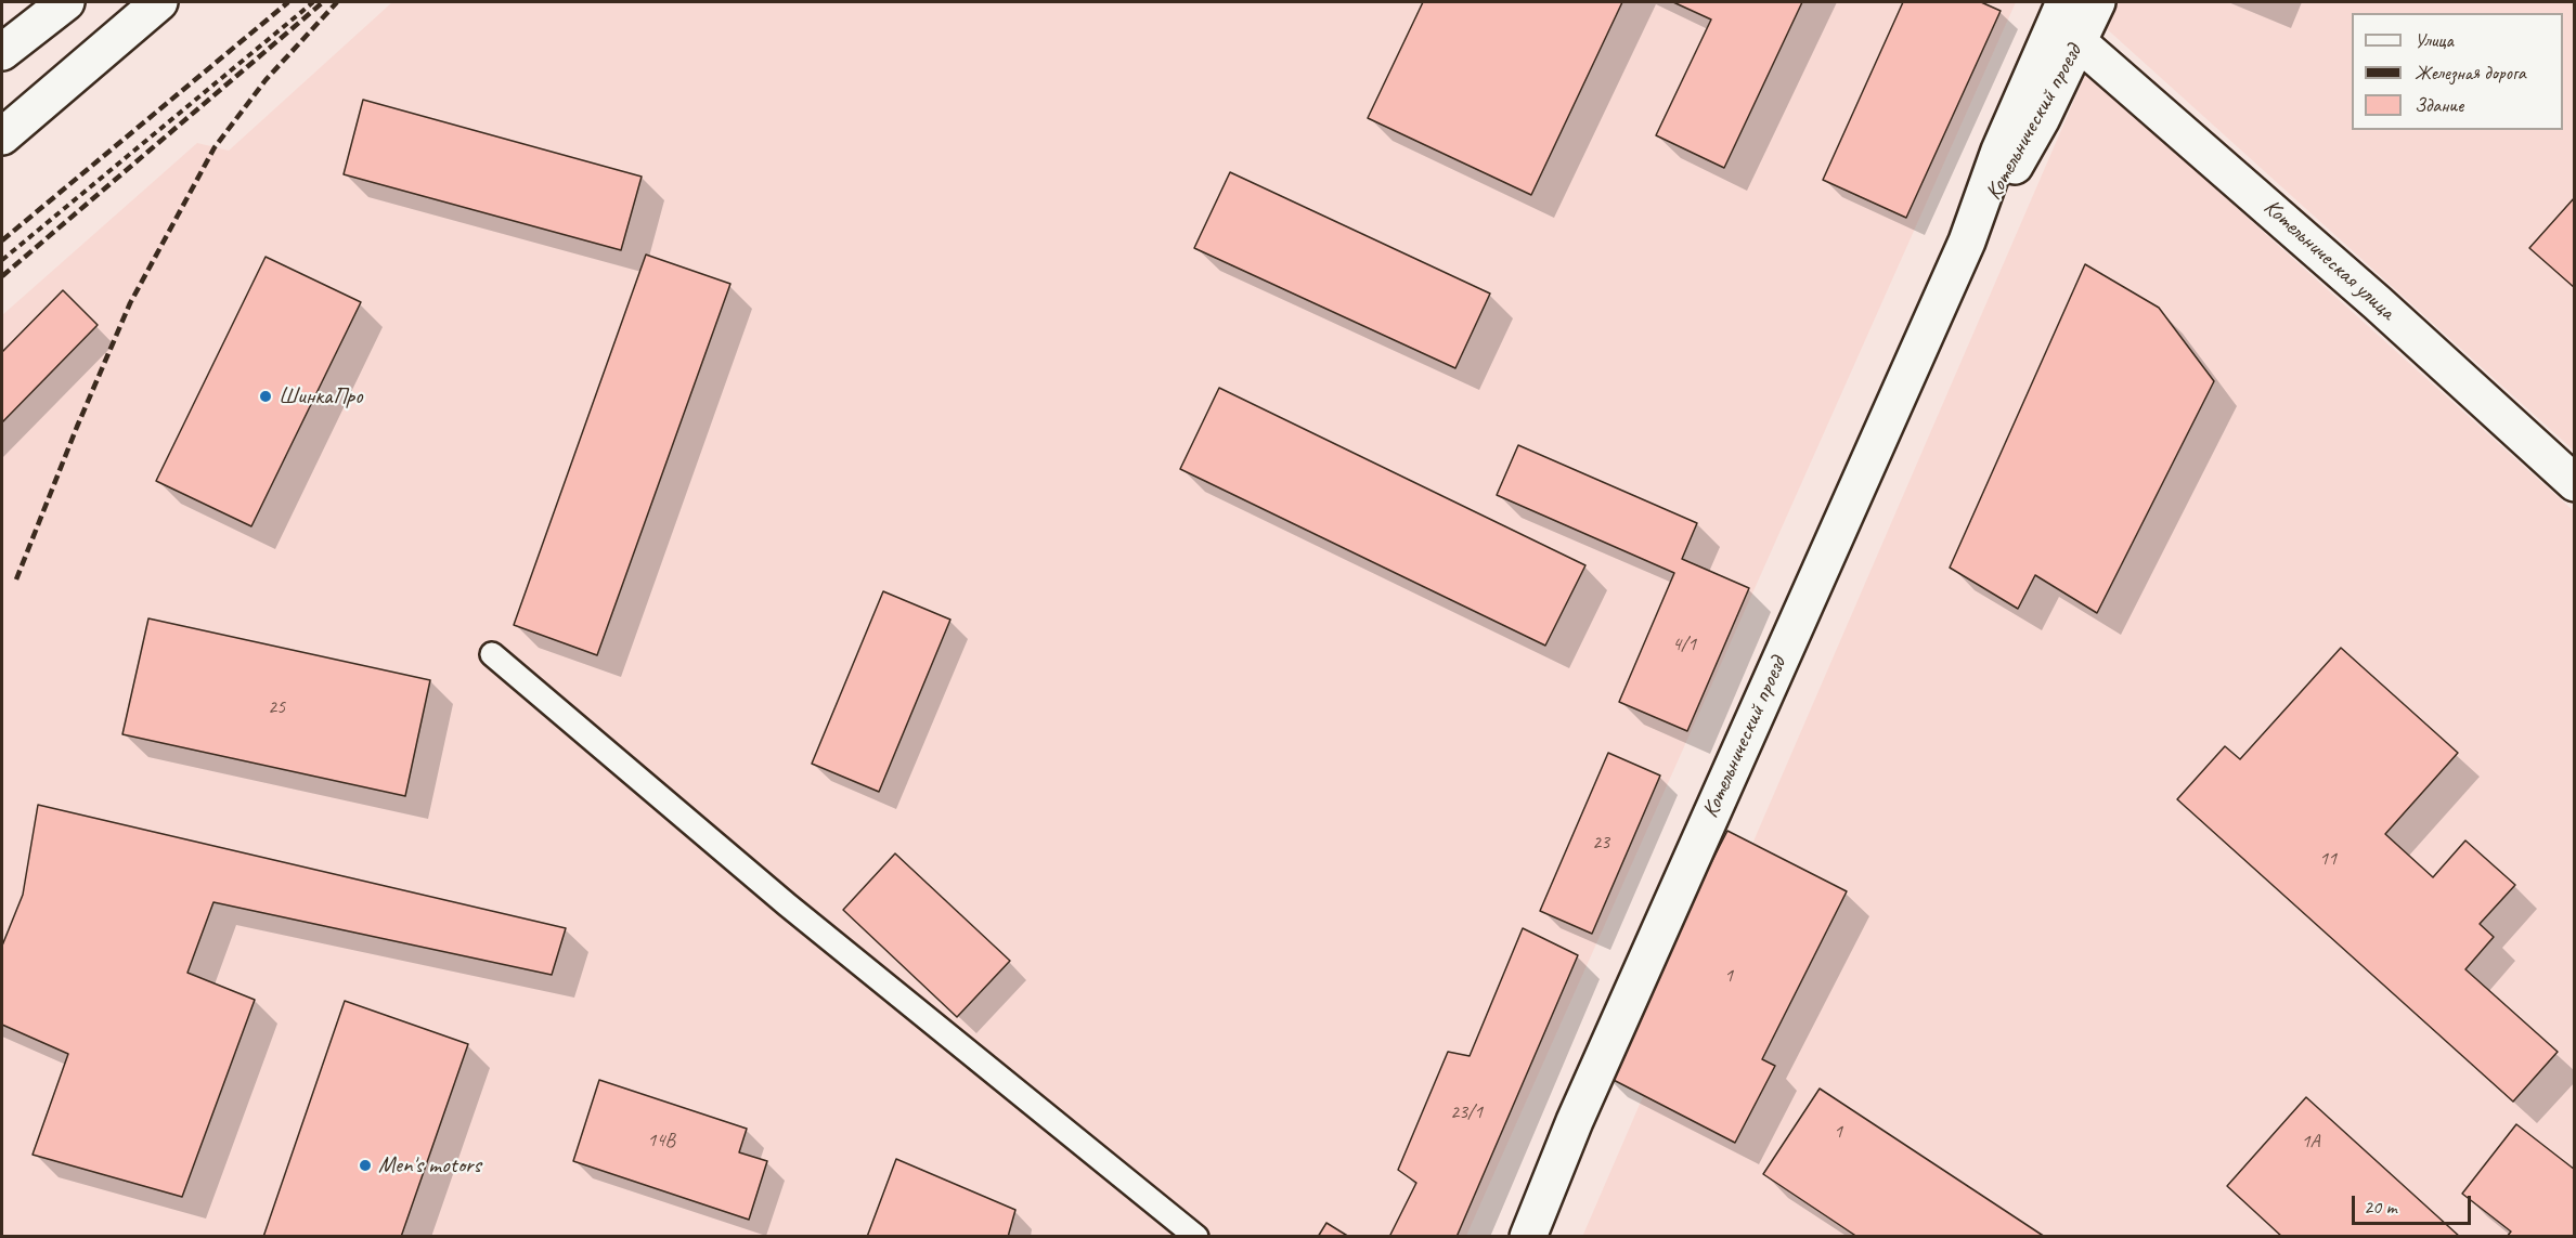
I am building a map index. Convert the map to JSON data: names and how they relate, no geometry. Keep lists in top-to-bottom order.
{
  "streets": {
    "street": ["Котельнический проезд", "Котельническая улица"]
  },
  "crossings": [
    ["Котельнический проезд", "Котельническая улица"]
  ],
  "places": ["ШинкаПро", "Men's motors"],
  "house_numbers": [
    "4/1",
    "25",
    "23",
    "11",
    "1",
    "23/1",
    "1",
    "14В",
    "1А"
  ],
  "legend": ["Улица", "Железная дорога", "Здание"],
  "scale_bar": "20 m"
}
